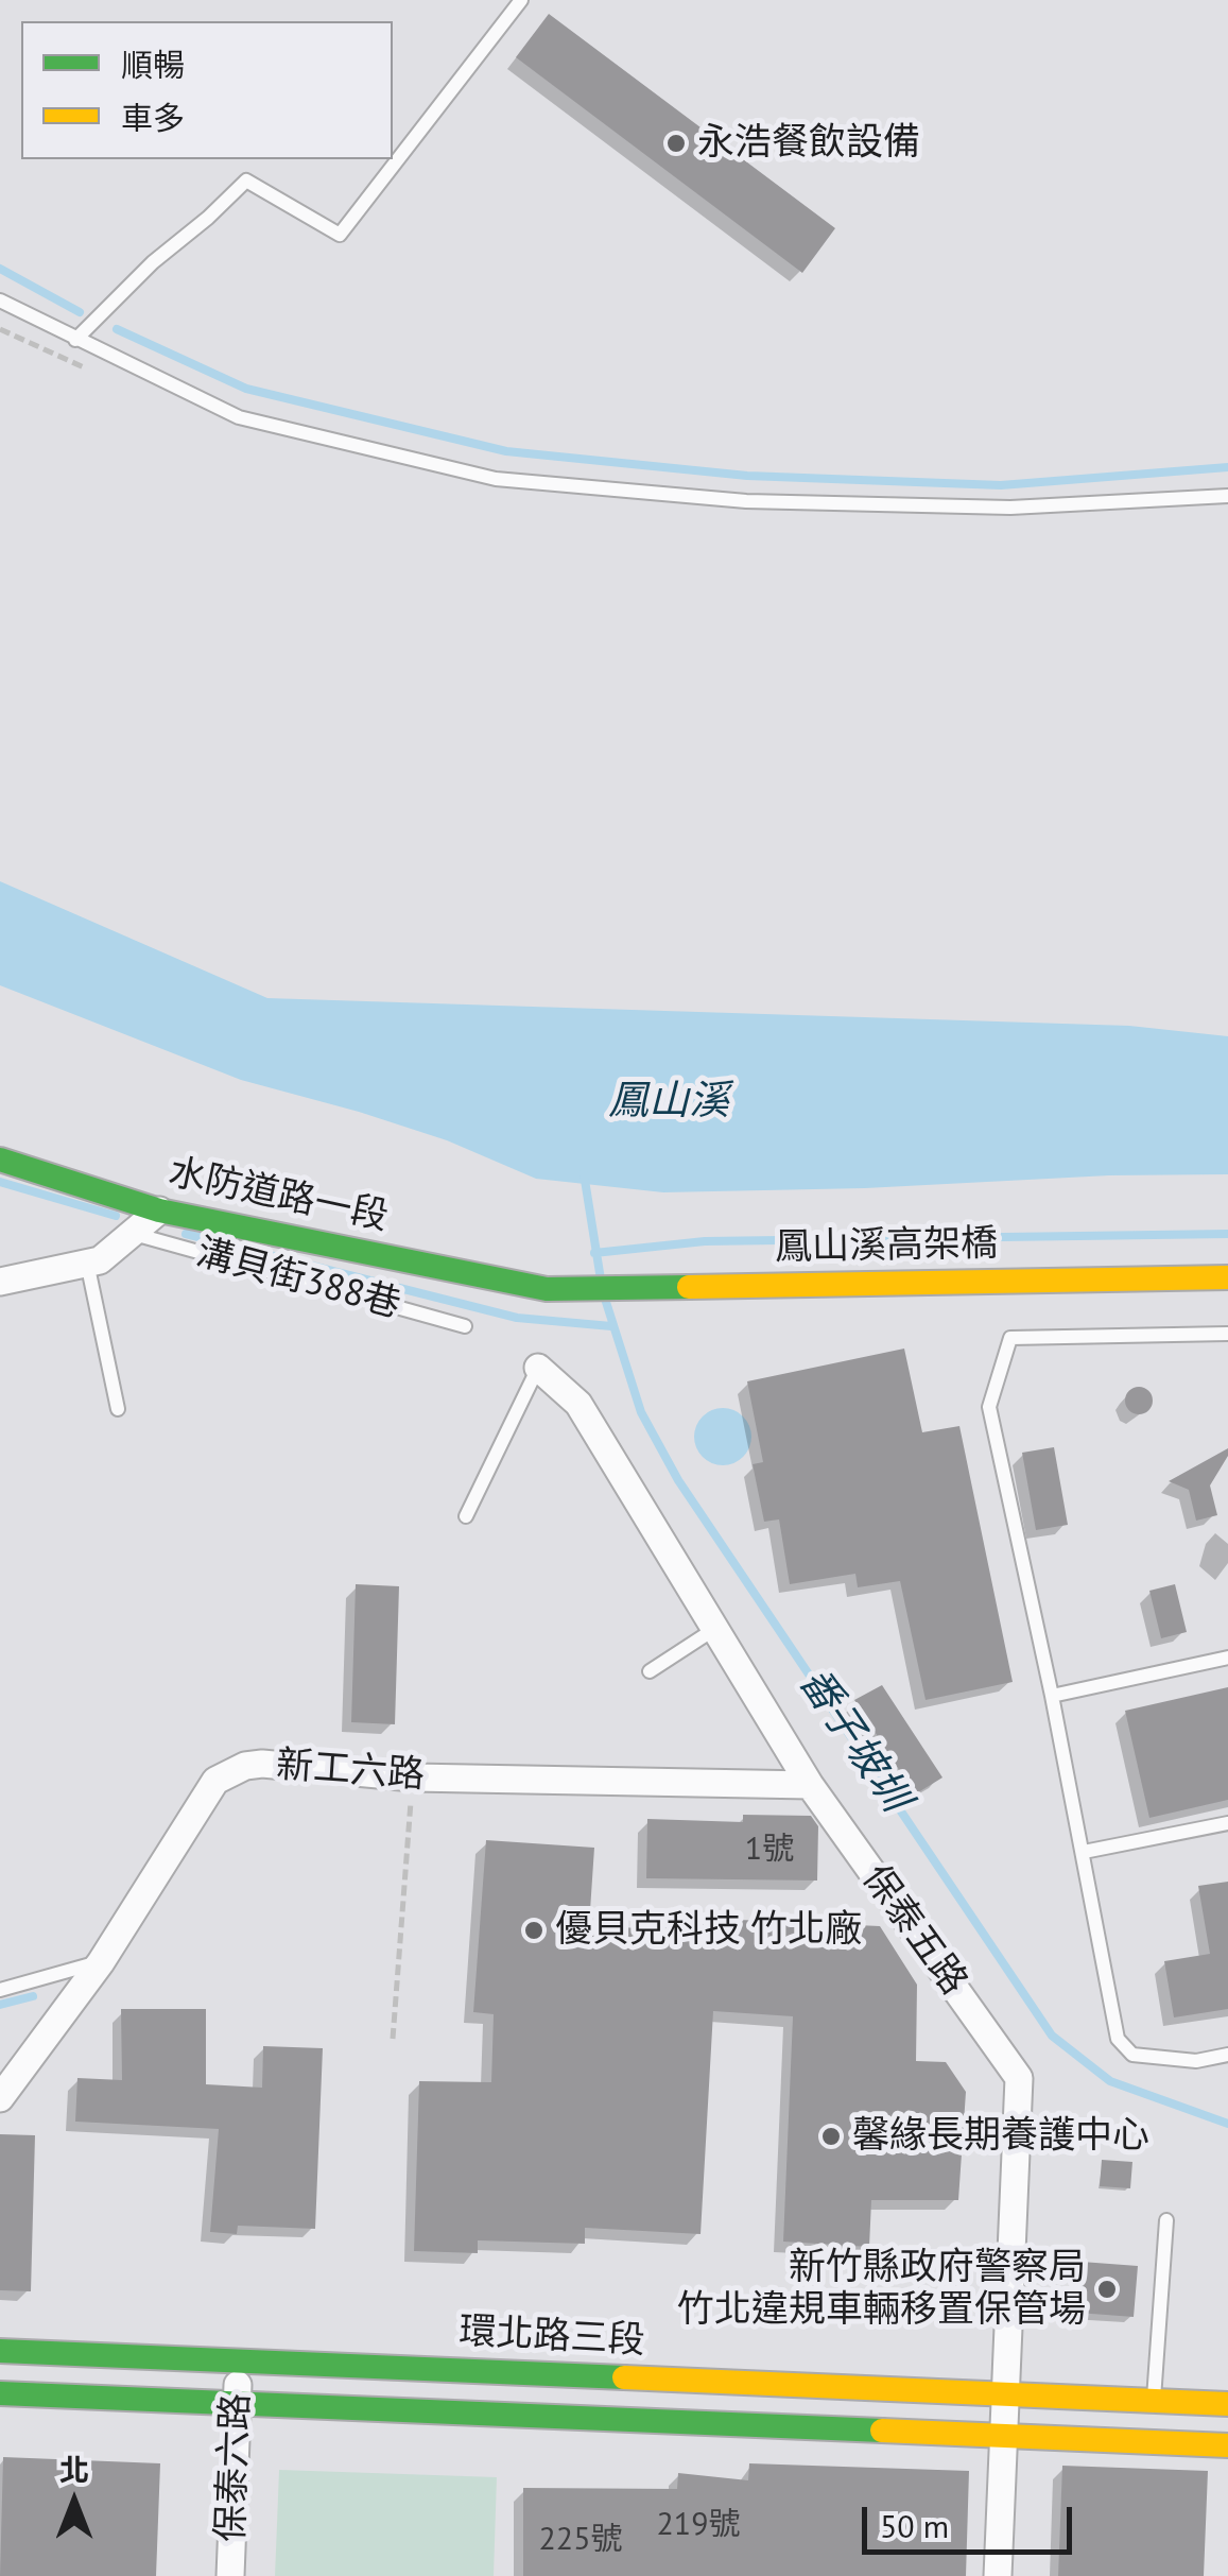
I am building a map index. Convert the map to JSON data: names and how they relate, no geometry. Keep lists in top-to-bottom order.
{
  "streets": {
    "street": [
      "水防道路一段",
      "鳳山溪高架橋",
      "新工六路",
      "保泰五路",
      "環北路三段",
      "保泰六路"
    ],
    "lane": ["溝貝街388巷"]
  },
  "crossings": [
    ["水防道路一段", "鳳山溪高架橋"],
    ["新工六路", "保泰五路"],
    ["保泰五路", "環北路三段"],
    ["環北路三段", "保泰六路"]
  ],
  "water": ["鳳山溪", "番子坡圳"],
  "places": [
    "永浩餐飲設備",
    "優貝克科技 竹北廠",
    "馨緣長期養護中心",
    "新竹縣政府警察局 竹北違規車輛移置保管場"
  ],
  "house_numbers": ["1號", "219號", "225號"],
  "legend": ["順暢", "車多"],
  "scale_bar": "50 m",
  "north": "top"
}
